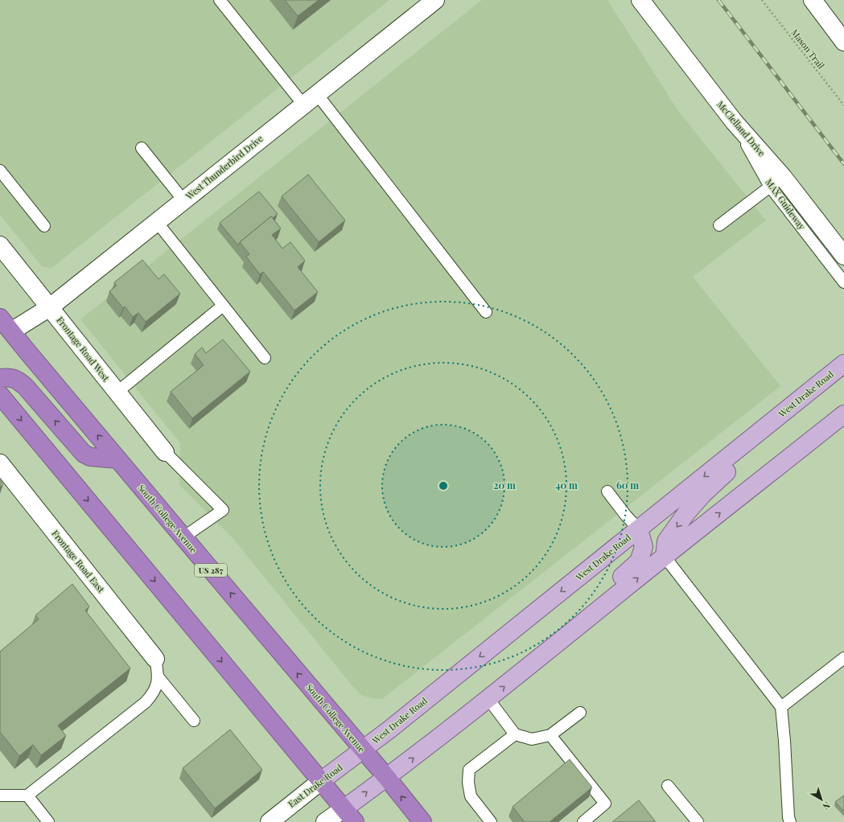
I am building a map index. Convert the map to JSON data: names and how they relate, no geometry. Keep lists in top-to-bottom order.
{
  "streets": {
    "highway": ["South College Avenue", "US 287"],
    "main road": ["West Drake Road", "East Drake Road"],
    "street": [
      "McClelland Drive",
      "West Thunderbird Drive",
      "Frontage Road West",
      "Frontage Road East"
    ],
    "lane": ["MAX Guideway"],
    "path": ["Mason Trail"]
  },
  "crossings": [
    ["McClelland Drive", "MAX Guideway"],
    ["West Thunderbird Drive", "Frontage Road West"],
    ["West Thunderbird Drive", "South College Avenue"],
    ["West Drake Road", "South College Avenue"],
    ["West Drake Road", "East Drake Road"],
    ["South College Avenue", "East Drake Road"]
  ],
  "north": "bottom right",
  "rings": ["20 m", "40 m", "60 m"]
}
